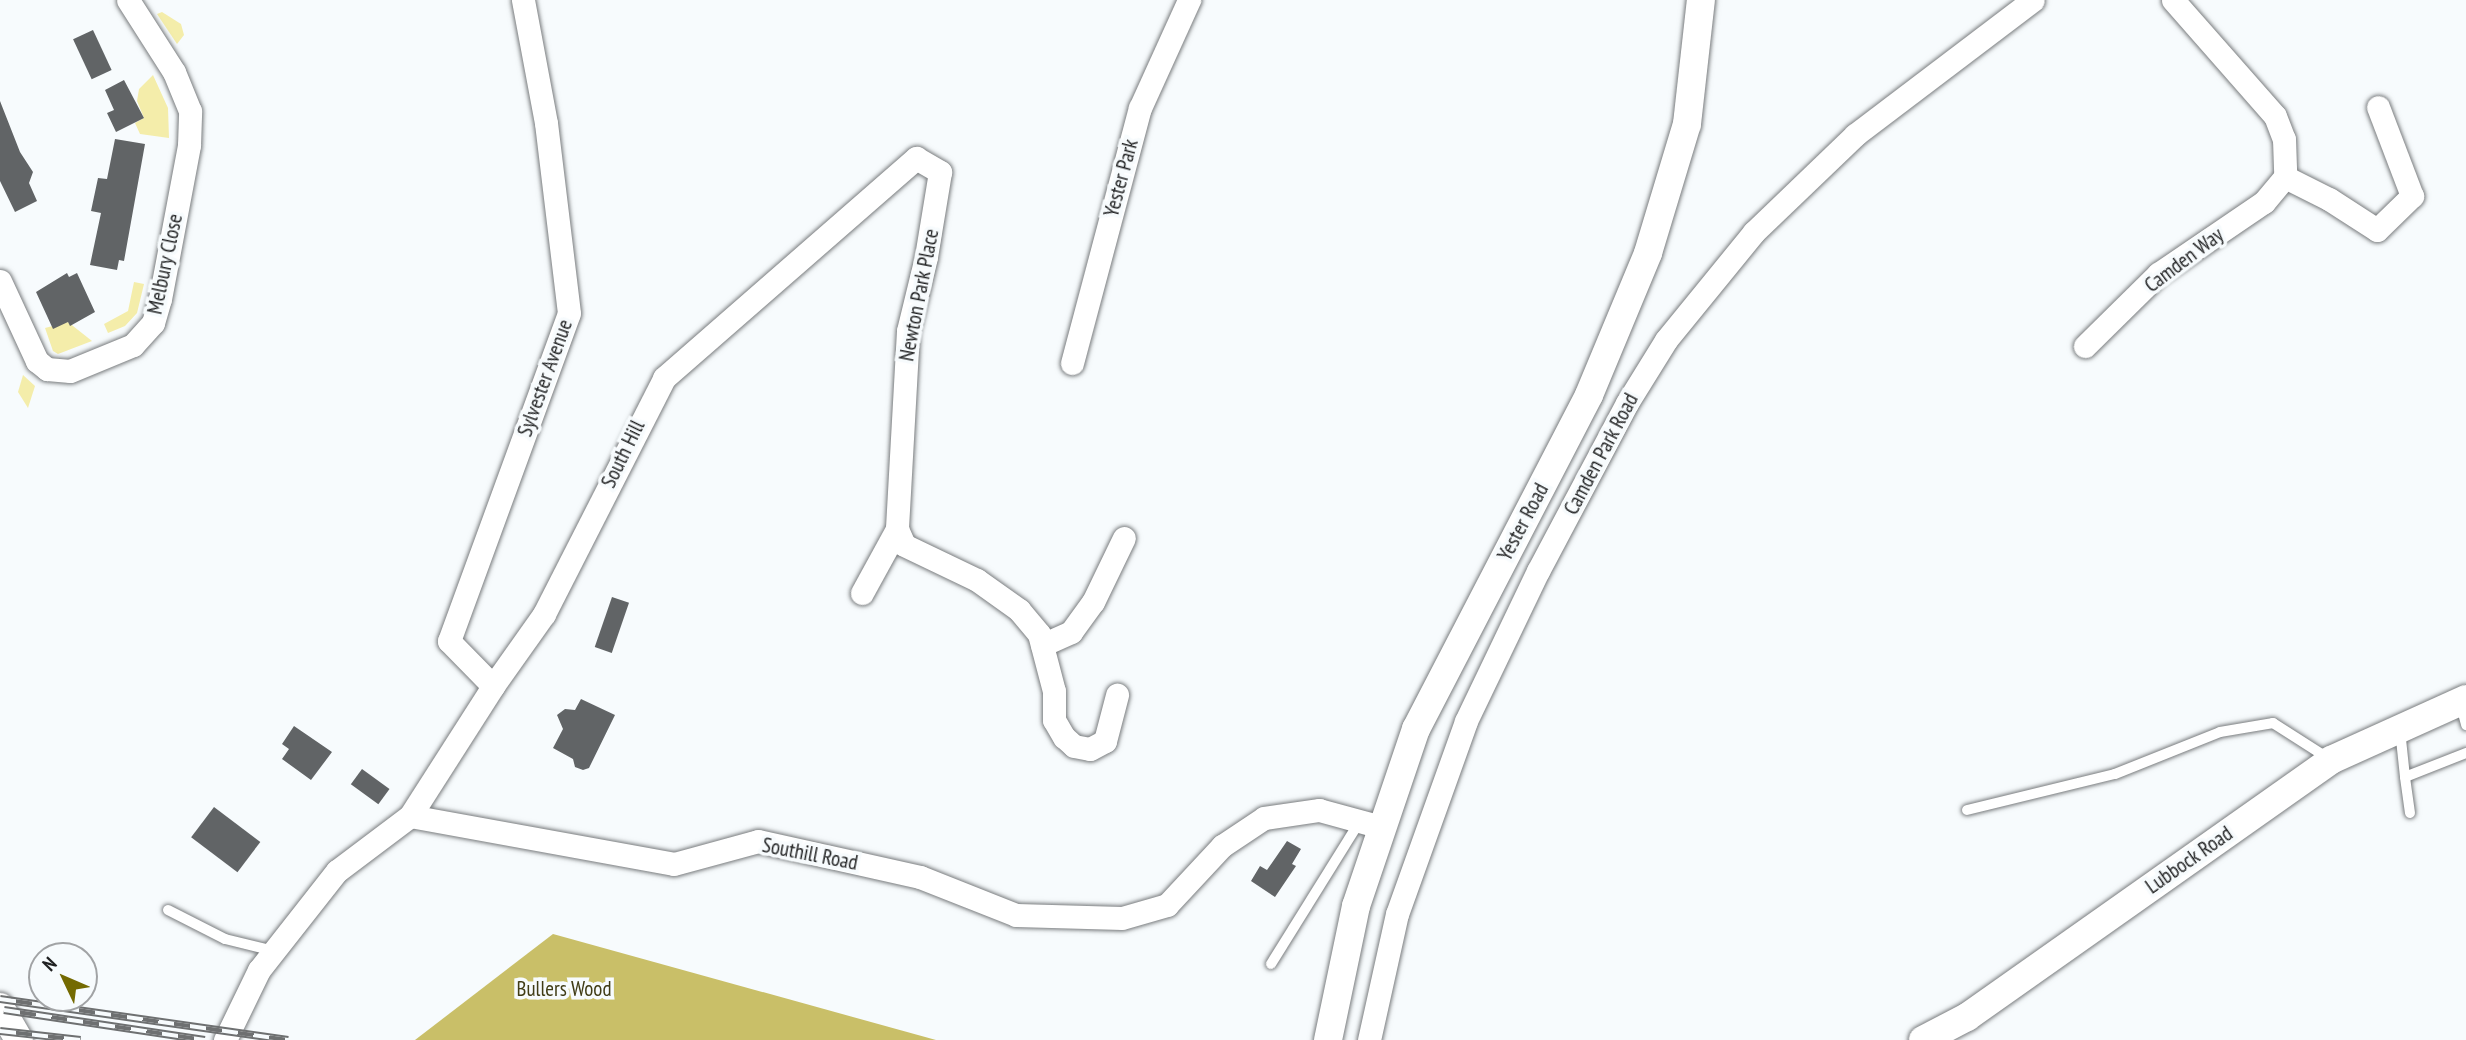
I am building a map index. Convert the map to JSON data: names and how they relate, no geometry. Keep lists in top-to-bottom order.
{
  "streets": {
    "street": [
      "Yester Park",
      "Camden Way",
      "Melbury Close",
      "Newton Park Place",
      "Sylvester Avenue",
      "South Hill",
      "Camden Park Road",
      "Yester Road",
      "Southill Road",
      "Lubbock Road"
    ]
  },
  "crossings": [
    ["Newton Park Place", "South Hill"],
    ["Sylvester Avenue", "South Hill"],
    ["South Hill", "Southill Road"],
    ["Yester Road", "Southill Road"]
  ],
  "parks": ["Bullers Wood"],
  "north": "top left"
}
